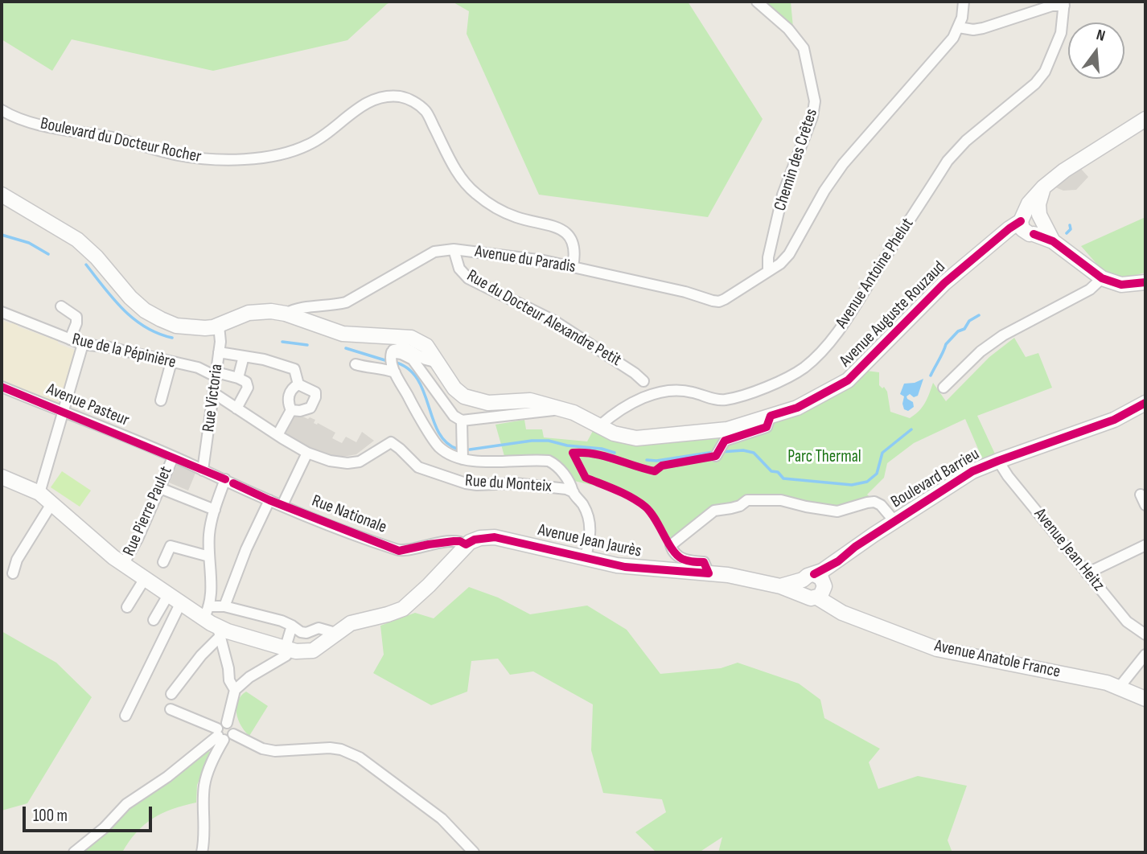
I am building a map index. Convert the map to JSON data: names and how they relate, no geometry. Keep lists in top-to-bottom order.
{
  "streets": {
    "main road": [
      "Avenue Auguste Rouzaud",
      "Boulevard Barrieu",
      "Avenue Jean Jaurès",
      "Avenue Anatole France"
    ],
    "street": [
      "Boulevard du Docteur Rocher",
      "Chemin des Crêtes",
      "Avenue du Paradis",
      "Avenue Antoine Phelut",
      "Rue du Docteur Alexandre Petit",
      "Rue de la Pépinière",
      "Rue Victoria",
      "Avenue Pasteur",
      "Rue du Monteix",
      "Rue Pierre Paulet",
      "Rue Nationale",
      "Avenue Jean Heitz"
    ]
  },
  "crossings": [
    ["Boulevard du Docteur Rocher", "Avenue du Paradis"],
    ["Chemin des Crêtes", "Avenue du Paradis"],
    ["Avenue du Paradis", "Avenue Auguste Rouzaud"],
    ["Avenue du Paradis", "Rue du Docteur Alexandre Petit"],
    ["Avenue Antoine Phelut", "Avenue Auguste Rouzaud"],
    ["Avenue Auguste Rouzaud", "Rue Victoria"],
    ["Rue de la Pépinière", "Rue Victoria"],
    ["Rue Victoria", "Avenue Pasteur"],
    ["Rue Victoria", "Rue Nationale"],
    ["Avenue Pasteur", "Rue Pierre Paulet"],
    ["Avenue Pasteur", "Rue Nationale"],
    ["Boulevard Barrieu", "Avenue Jean Jaurès"],
    ["Boulevard Barrieu", "Avenue Jean Heitz"],
    ["Boulevard Barrieu", "Avenue Anatole France"],
    ["Rue Nationale", "Avenue Jean Jaurès"],
    ["Avenue Jean Jaurès", "Avenue Anatole France"]
  ],
  "parks": ["Parc Thermal"],
  "scale_bar": "100 m",
  "north": "top"
}
